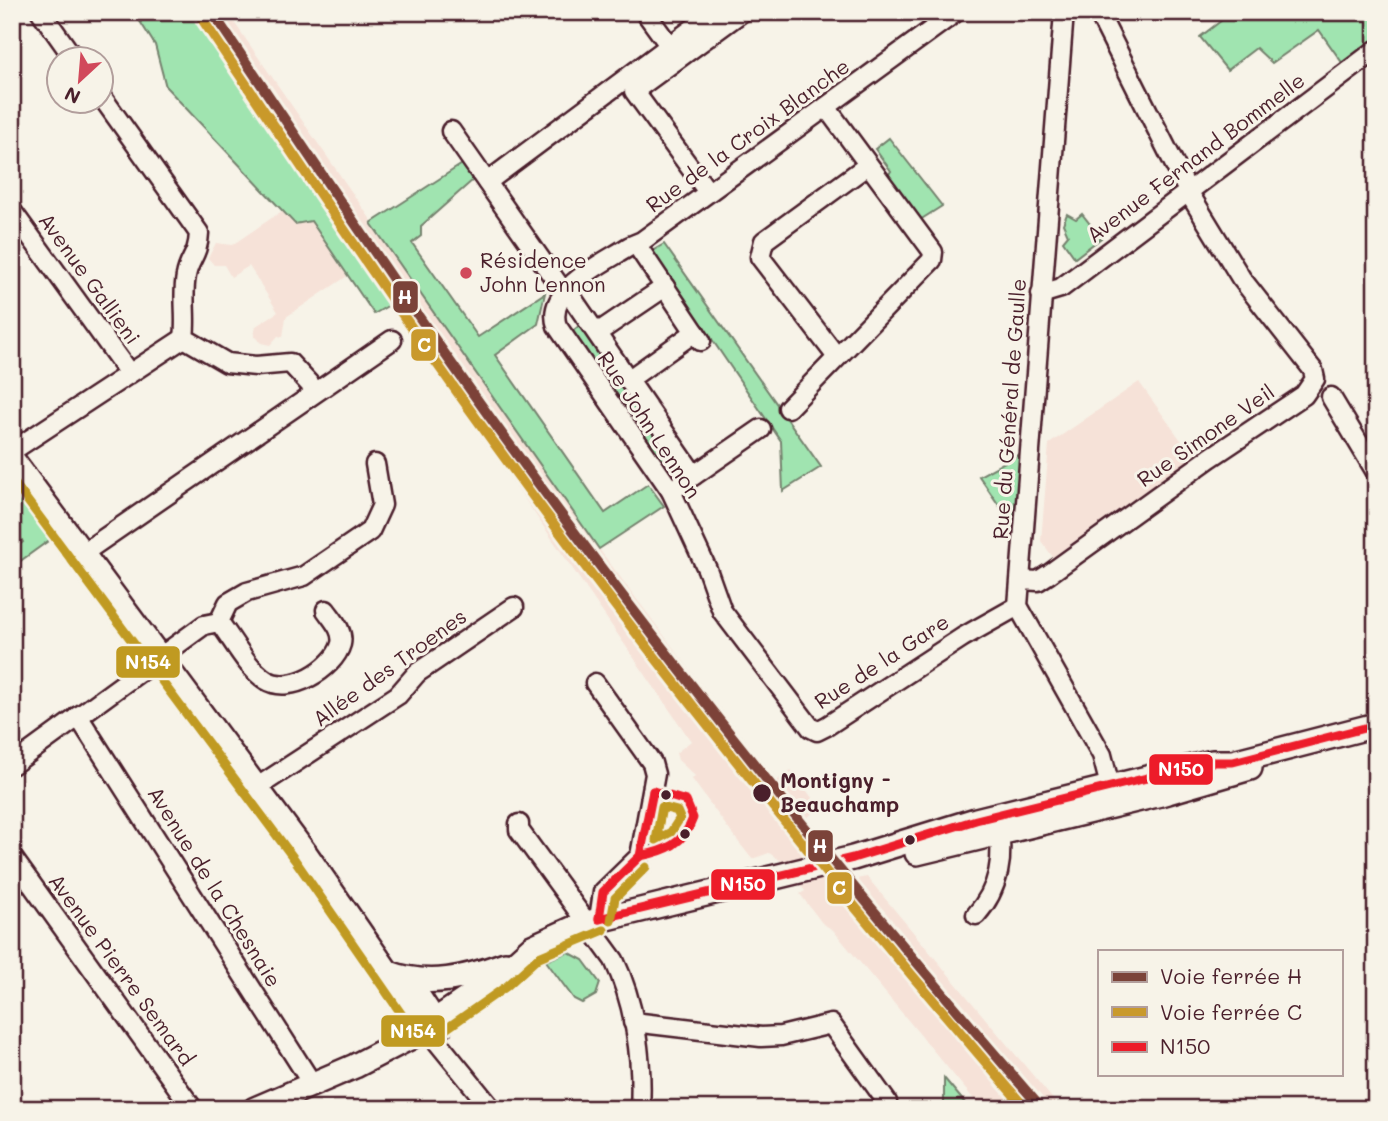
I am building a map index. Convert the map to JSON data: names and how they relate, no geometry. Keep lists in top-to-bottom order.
{
  "streets": {
    "street": [
      "Rue de la Croix Blanche",
      "Avenue Fernand Bommelle",
      "Avenue Gallieni",
      "Rue du Général de Gaulle",
      "Rue John Lennon",
      "Rue Simone Veil",
      "Rue de la Gare",
      "Allée des Troenes",
      "Avenue de la Chesnaie",
      "Avenue Pierre Semard"
    ]
  },
  "crossings": [
    ["Rue de la Croix Blanche", "Rue John Lennon"],
    ["Avenue Fernand Bommelle", "Rue du Général de Gaulle"],
    ["Avenue Fernand Bommelle", "Rue Simone Veil"],
    ["Rue du Général de Gaulle", "Rue Simone Veil"],
    ["Rue du Général de Gaulle", "Rue de la Gare"],
    ["Rue John Lennon", "Rue de la Gare"]
  ],
  "places": ["Résidence John Lennon", "Montigny - Beauchamp"],
  "lines": [
    "rail line H",
    "rail line C",
    "transit line N154",
    "transit line N150"
  ],
  "legend": ["Voie ferrée H", "Voie ferrée C", "N150"],
  "north": "bottom left"
}
